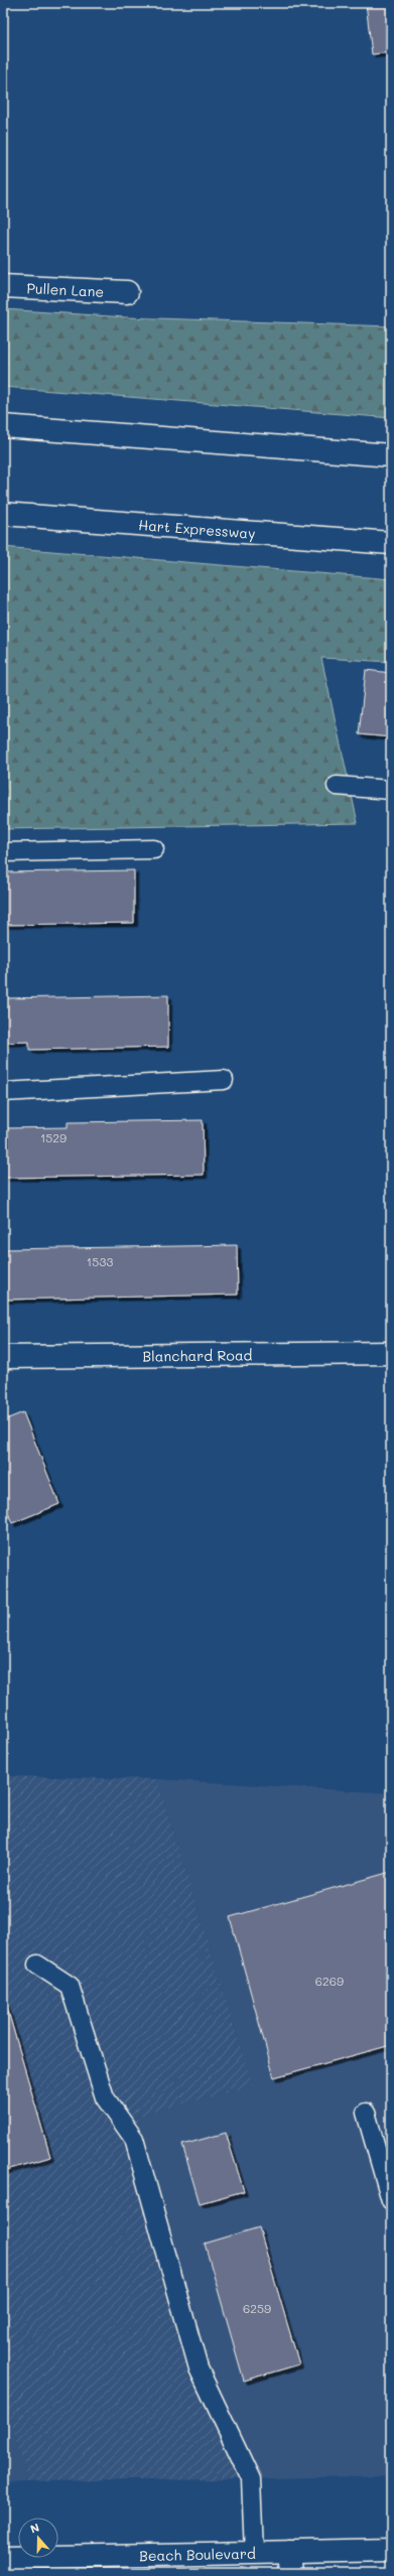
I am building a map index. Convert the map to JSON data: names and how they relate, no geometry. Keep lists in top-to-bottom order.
{
  "streets": {
    "main road": [
      "Pullen Lane",
      "Hart Expressway",
      "Blanchard Road",
      "Beach Boulevard"
    ]
  },
  "house_numbers": [
    "1529",
    "1533",
    "6269",
    "6259"
  ],
  "north": "top"
}
